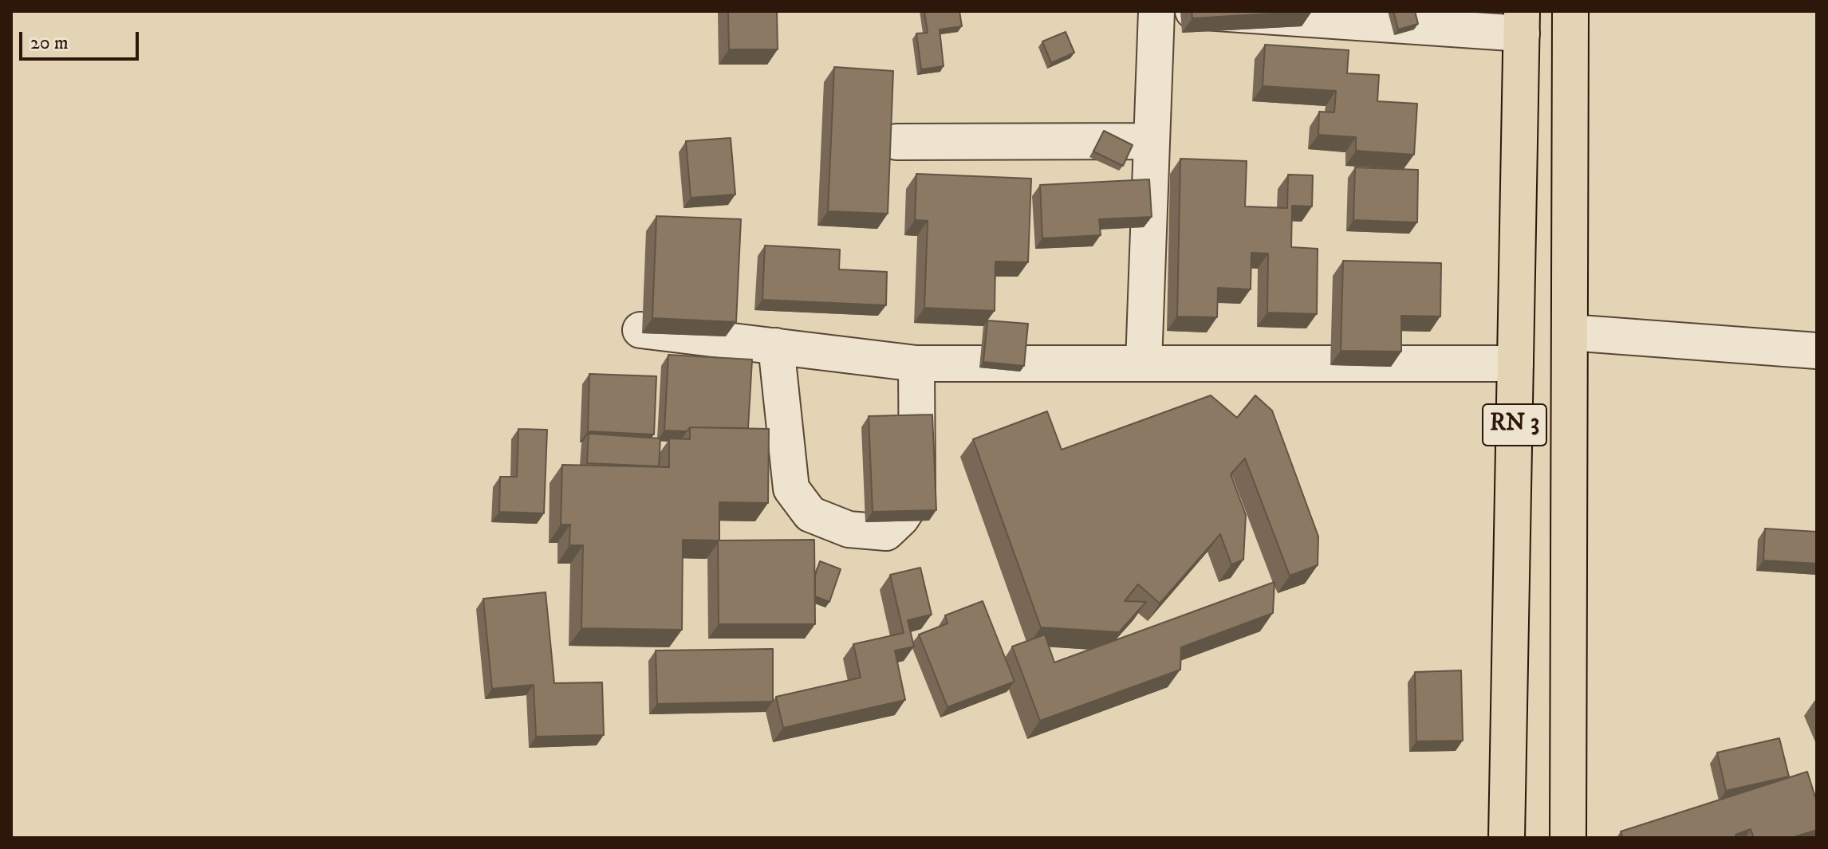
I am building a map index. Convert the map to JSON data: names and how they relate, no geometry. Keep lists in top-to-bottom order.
{
  "streets": {
    "highway": ["RN 3"]
  },
  "scale_bar": "20 m"
}
